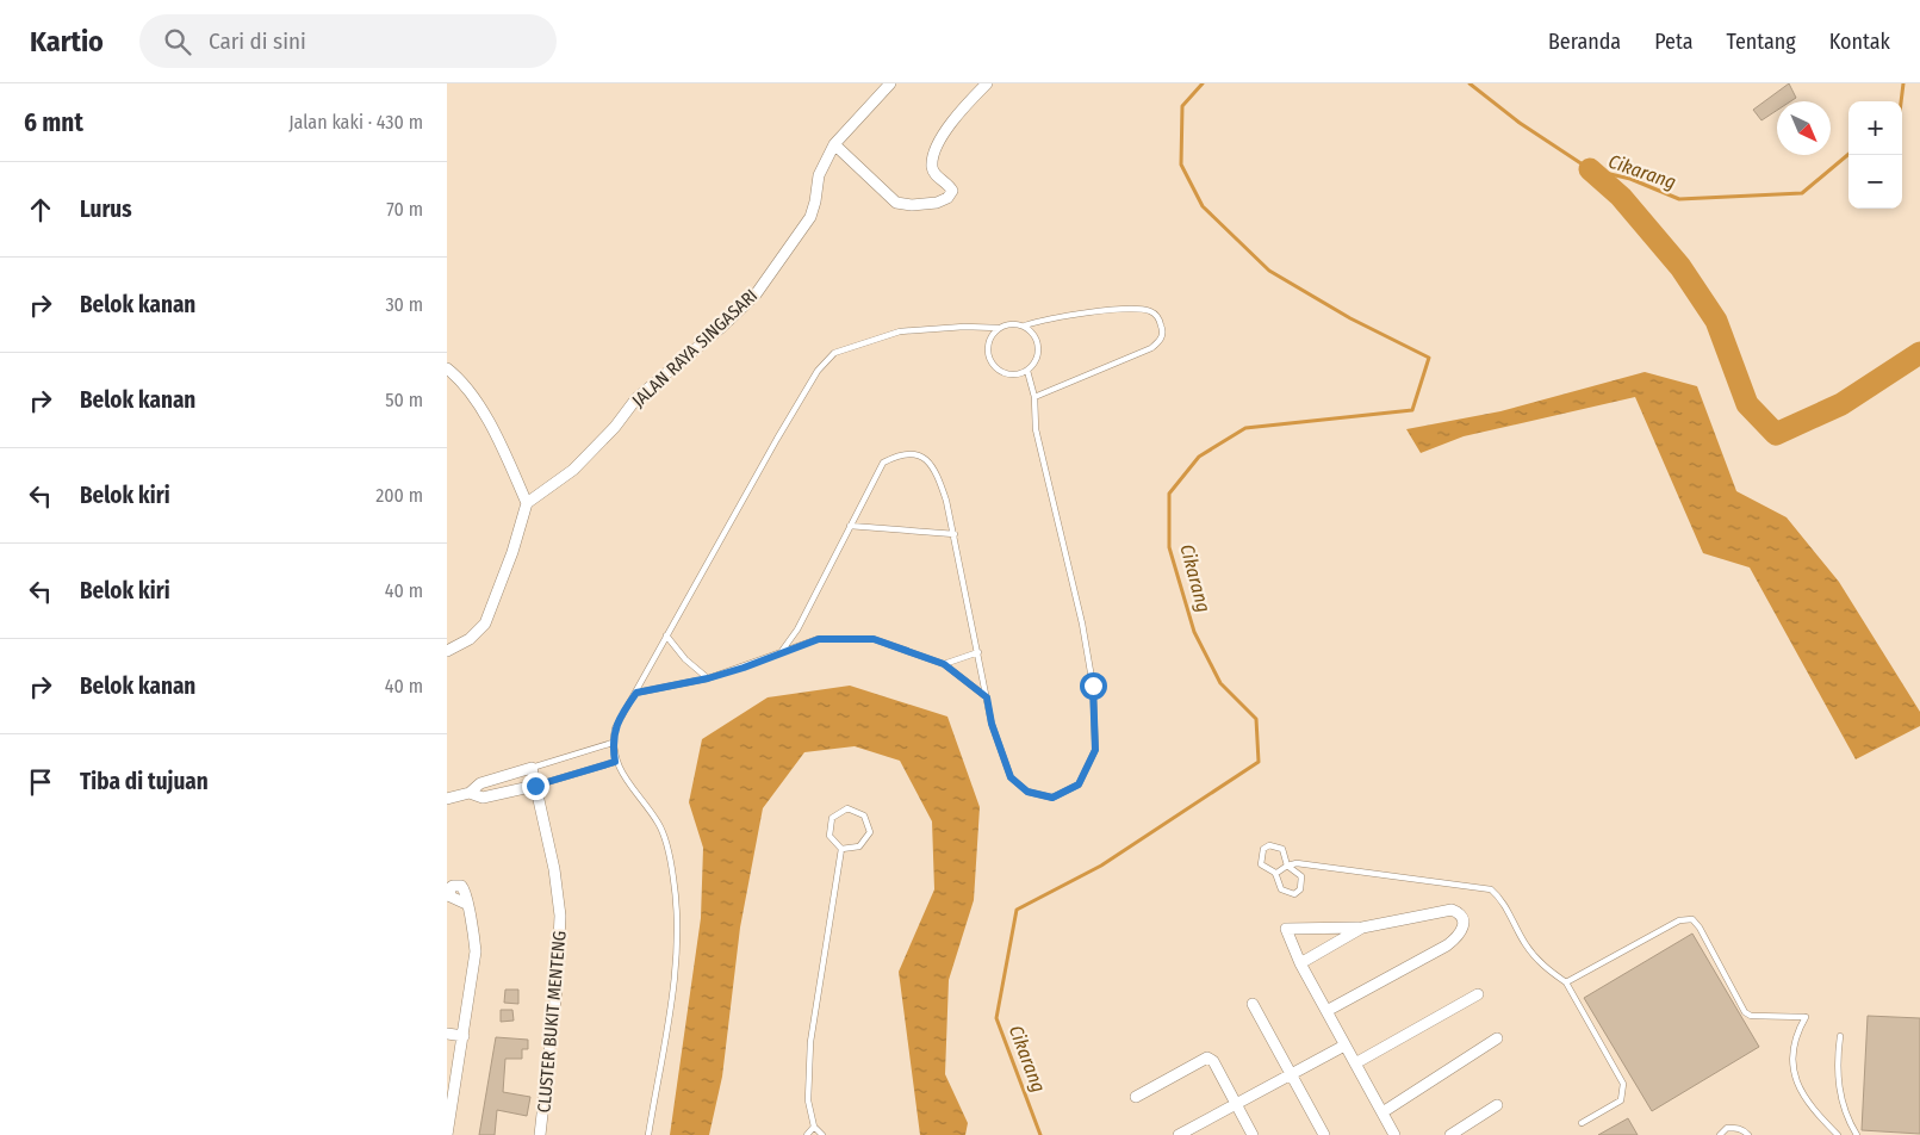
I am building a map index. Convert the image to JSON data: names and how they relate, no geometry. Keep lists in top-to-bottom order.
{
  "streets": {
    "street": ["JALAN RAYA SINGASARI", "CLUSTER BUKIT MENTENG"]
  },
  "water": ["Cikarang"],
  "north": "bottom right",
  "page": {
    "header": "Kartio",
    "search": "Cari di sini",
    "nav": [
      "Beranda",
      "Peta",
      "Tentang",
      "Kontak"
    ],
    "heading": ["6 mnt", "Jalan kaki · 430 m"],
    "map_buttons": ["+", "−"],
    "list": [
      ["Lurus", "70 m"],
      ["Belok kanan", "30 m"],
      ["Belok kanan", "50 m"],
      ["Belok kiri", "200 m"],
      ["Belok kiri", "40 m"],
      ["Belok kanan", "40 m"],
      "Tiba di tujuan"
    ]
  }
}
